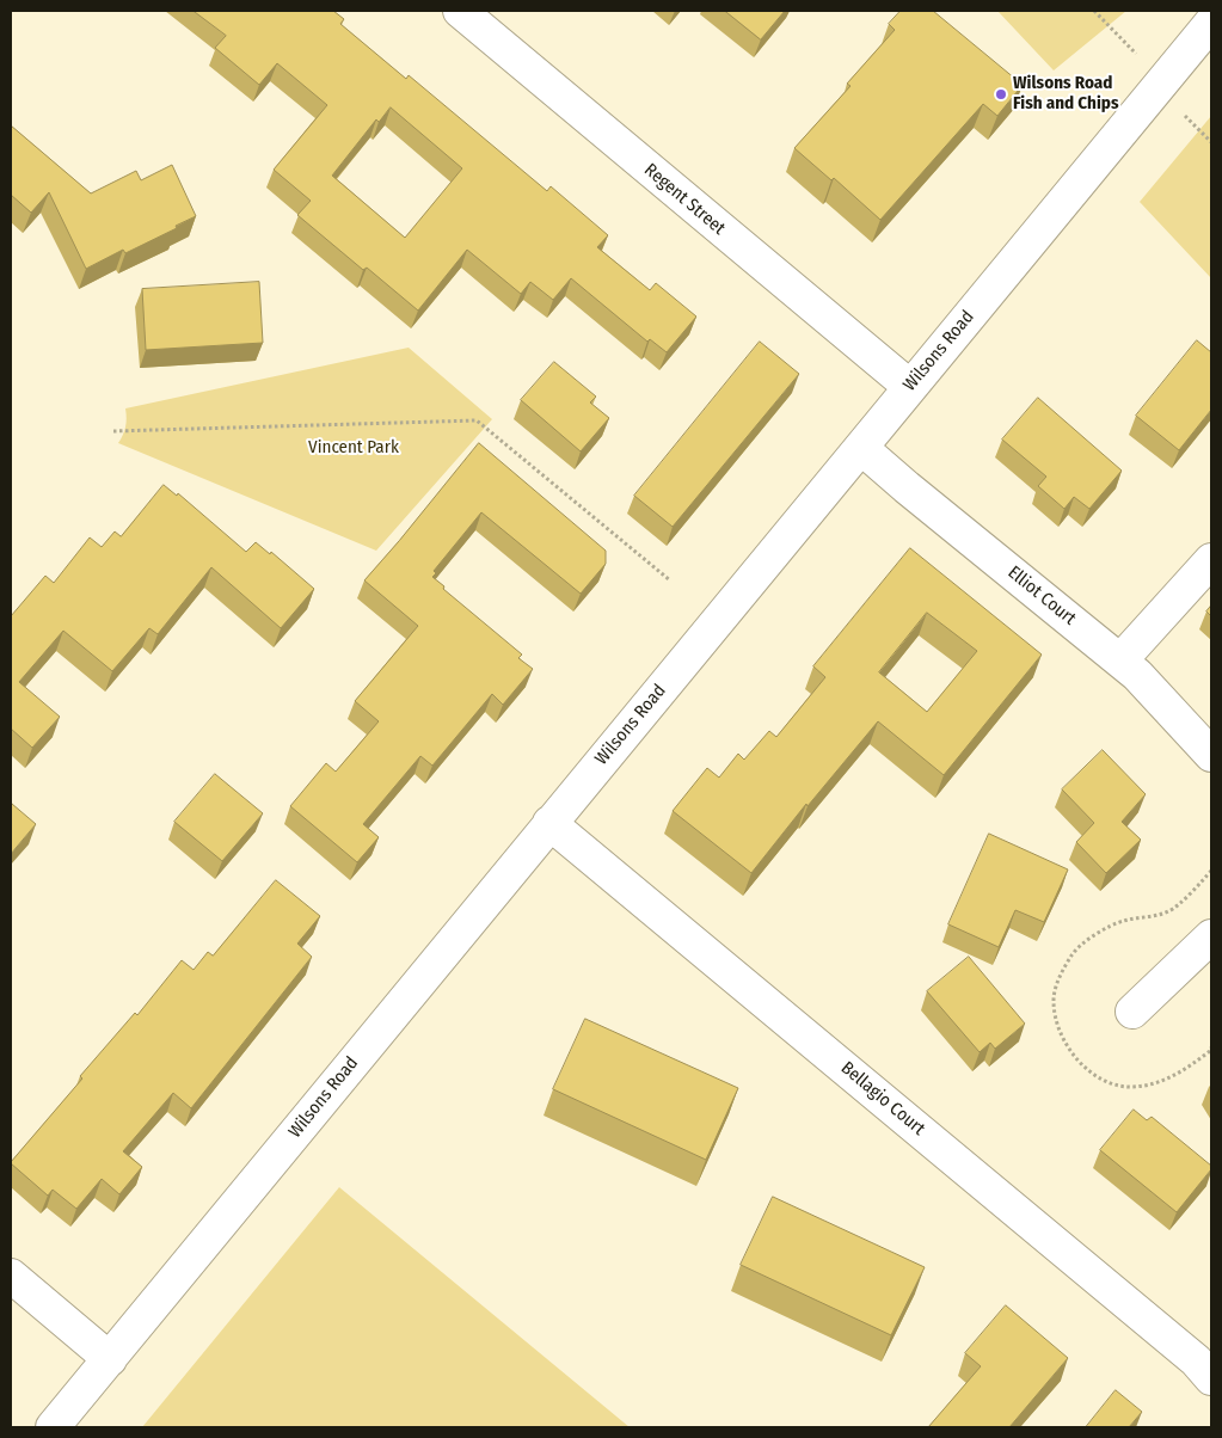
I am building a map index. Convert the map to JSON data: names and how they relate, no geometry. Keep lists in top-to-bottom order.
{
  "streets": {
    "street": [
      "Regent Street",
      "Wilsons Road",
      "Elliot Court",
      "Bellagio Court"
    ]
  },
  "crossings": [
    ["Regent Street", "Wilsons Road"],
    ["Wilsons Road", "Elliot Court"],
    ["Wilsons Road", "Bellagio Court"]
  ],
  "parks": ["Vincent Park"],
  "places": ["Wilsons Road Fish and Chips"]
}
